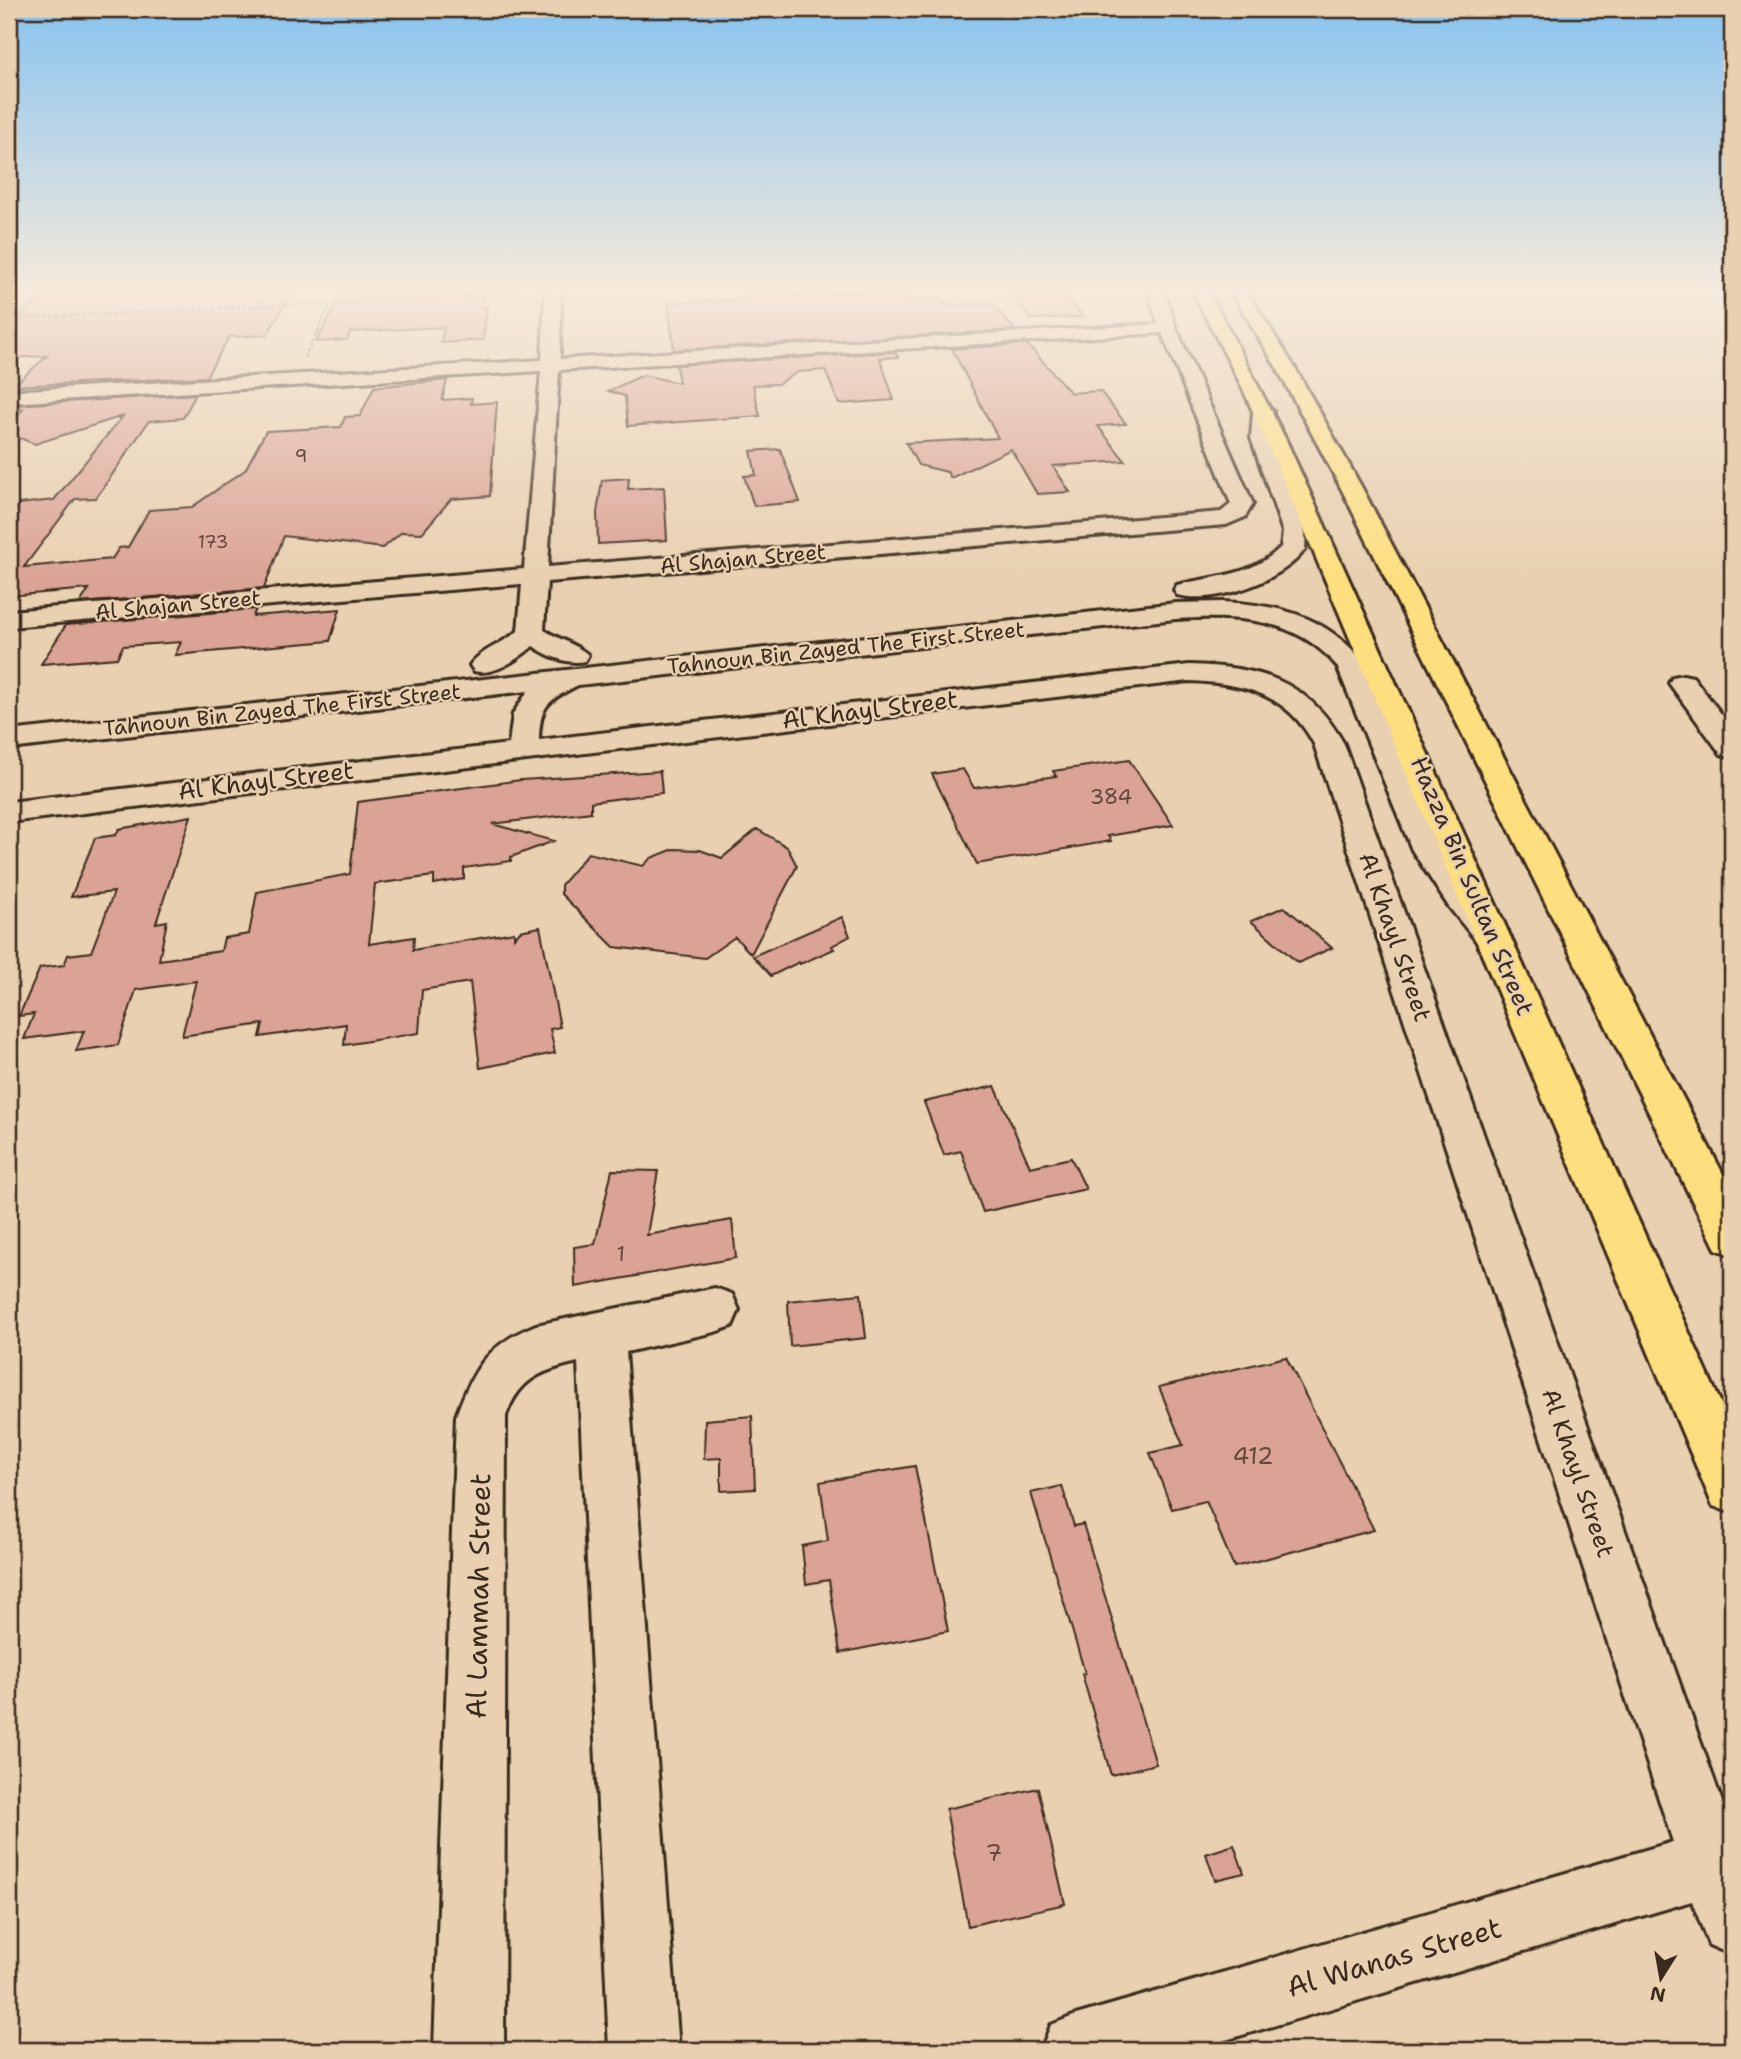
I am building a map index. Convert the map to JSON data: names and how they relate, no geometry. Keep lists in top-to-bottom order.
{
  "streets": {
    "main road": ["Hazza Bin Sultan Street"],
    "street": [
      "Al Shajan Street",
      "Tahnoun Bin Zayed The First Street",
      "Al Khayl Street",
      "Al Lammah Street",
      "Al Wanas Street"
    ]
  },
  "crossings": [
    ["Tahnoun Bin Zayed The First Street", "Hazza Bin Sultan Street"],
    ["Al Khayl Street", "Al Wanas Street"]
  ],
  "house_numbers": [
    "9",
    "173",
    "384",
    "1",
    "412",
    "7"
  ],
  "north": "bottom"
}
